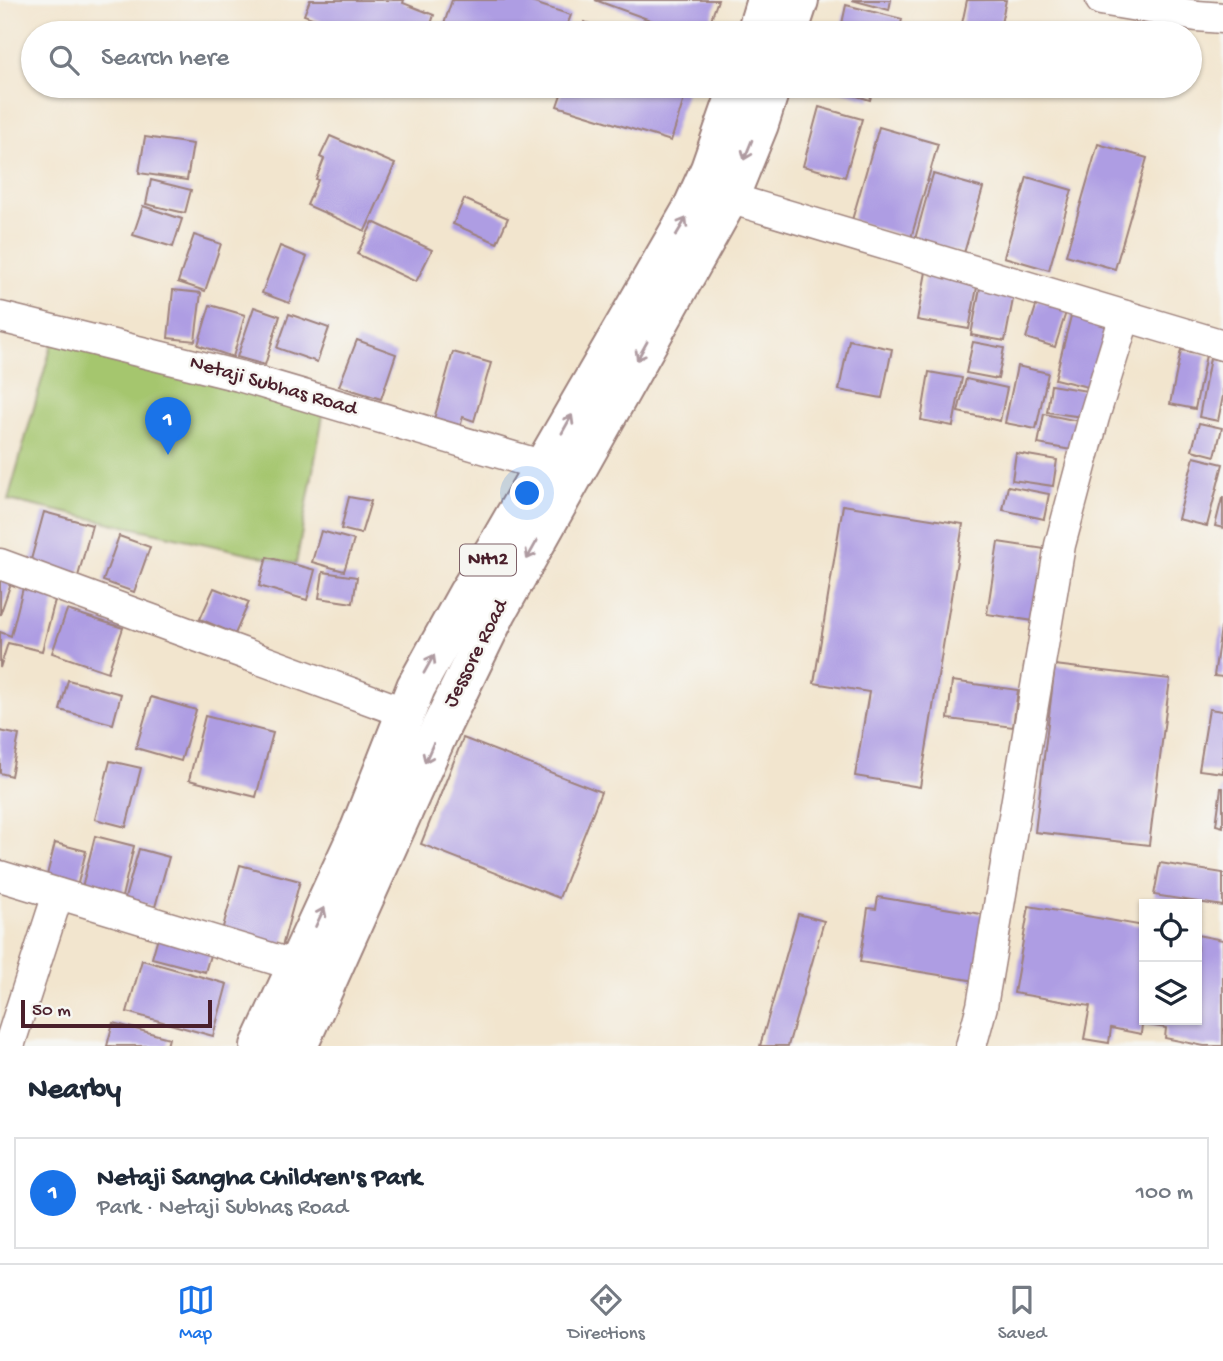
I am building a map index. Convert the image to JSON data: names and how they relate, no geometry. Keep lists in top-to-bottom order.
{
  "streets": {
    "highway": ["NH12", "Jessore Road"],
    "street": ["Netaji Subhas Road"]
  },
  "crossings": [
    ["Netaji Subhas Road", "NH12"]
  ],
  "scale_bar": "50 m",
  "page": {
    "search": "Search here",
    "pins": "1",
    "scale": "50 m",
    "heading": "Nearby",
    "list": [
      {
        "mark": "1",
        "name": "Netaji Sangha Children's Park",
        "note": "Park · Netaji Subhas Road",
        "value": "100 m"
      }
    ],
    "nav": ["Map", "Directions", "Saved"]
  }
}
